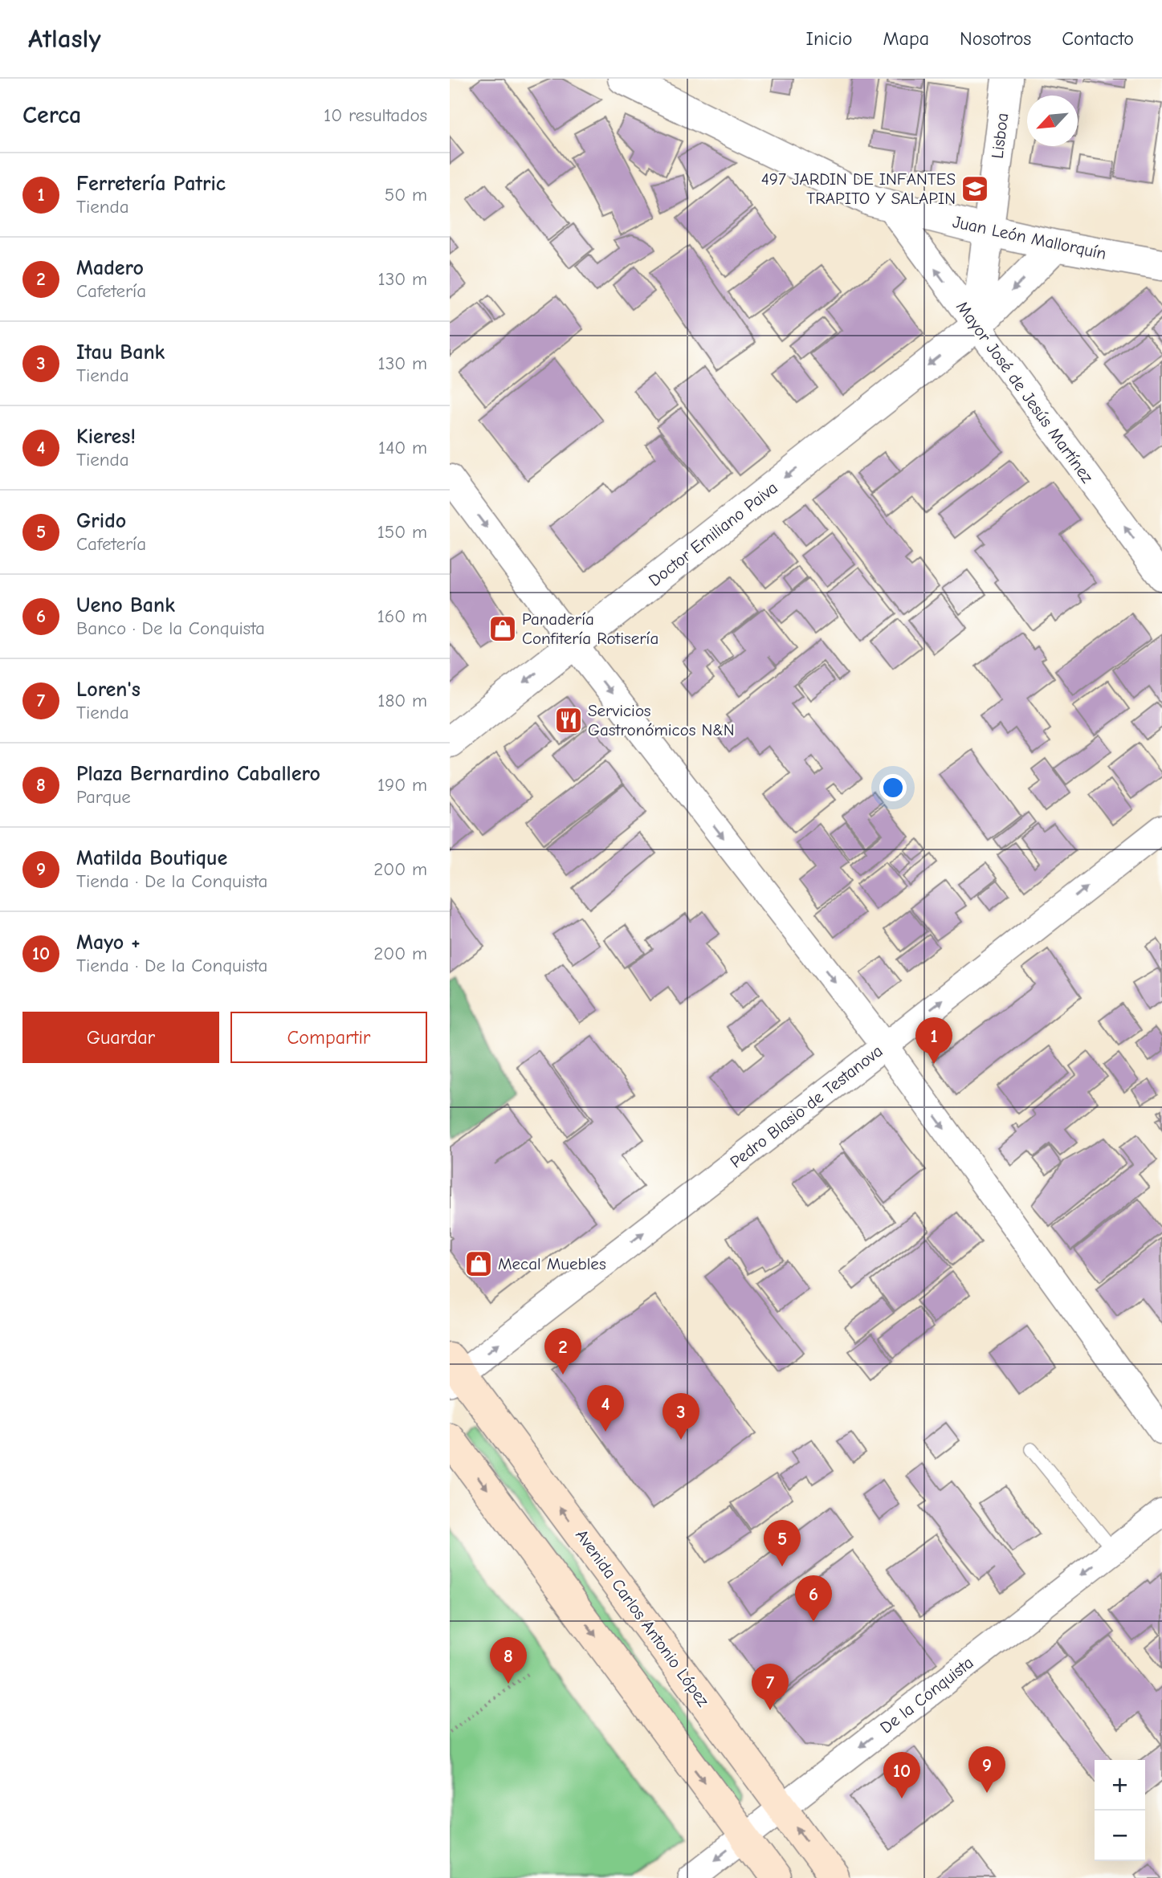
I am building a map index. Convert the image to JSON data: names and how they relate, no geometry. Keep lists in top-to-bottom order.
{
  "streets": {
    "main road": ["Avenida Carlos Antonio López"],
    "street": [
      "Lisboa",
      "Juan León Mallorquín",
      "Mayor José de Jesús Martínez",
      "Doctor Emiliano Paiva",
      "Pedro Blasio de Testanova",
      "De la Conquista"
    ]
  },
  "crossings": [
    ["Lisboa", "Juan León Mallorquín"],
    ["Lisboa", "Mayor José de Jesús Martínez"],
    ["Lisboa", "Doctor Emiliano Paiva"],
    ["Juan León Mallorquín", "Mayor José de Jesús Martínez"],
    ["Juan León Mallorquín", "Doctor Emiliano Paiva"],
    ["Mayor José de Jesús Martínez", "Doctor Emiliano Paiva"],
    ["Pedro Blasio de Testanova", "Avenida Carlos Antonio López"],
    ["Avenida Carlos Antonio López", "De la Conquista"]
  ],
  "one_way": [
    "Mayor José de Jesús Martínez",
    "Doctor Emiliano Paiva",
    "Pedro Blasio de Testanova",
    "De la Conquista"
  ],
  "places": {
    "school or university": ["497 JARDIN DE INFANTES TRAPITO Y SALAPIN"],
    "shop": ["Panadería Confitería Rotisería", "Mecal Muebles"],
    "restaurant": ["Servicios Gastronómicos N&N"]
  },
  "north": "bottom left",
  "page": {
    "header": "Atlasly",
    "nav": [
      "Inicio",
      "Mapa",
      "Nosotros",
      "Contacto"
    ],
    "heading": ["Cerca", "10 resultados"],
    "list": [
      {
        "mark": "1",
        "name": "Ferretería Patric",
        "note": "Tienda",
        "value": "50 m"
      },
      {
        "mark": "2",
        "name": "Madero",
        "note": "Cafetería",
        "value": "130 m"
      },
      {
        "mark": "3",
        "name": "Itau Bank",
        "note": "Tienda",
        "value": "130 m"
      },
      {
        "mark": "4",
        "name": "Kieres!",
        "note": "Tienda",
        "value": "140 m"
      },
      {
        "mark": "5",
        "name": "Grido",
        "note": "Cafetería",
        "value": "150 m"
      },
      {
        "mark": "6",
        "name": "Ueno Bank",
        "note": "Banco · De la Conquista",
        "value": "160 m"
      },
      {
        "mark": "7",
        "name": "Loren's",
        "note": "Tienda",
        "value": "180 m"
      },
      {
        "mark": "8",
        "name": "Plaza Bernardino Caballero",
        "note": "Parque",
        "value": "190 m"
      },
      {
        "mark": "9",
        "name": "Matilda Boutique",
        "note": "Tienda · De la Conquista",
        "value": "200 m"
      },
      {
        "mark": "10",
        "name": "Mayo +",
        "note": "Tienda · De la Conquista",
        "value": "200 m"
      }
    ],
    "buttons": ["Guardar", "Compartir"],
    "pins": [
      "1",
      "2",
      "4",
      "3",
      "5",
      "6",
      "8",
      "7",
      "9",
      "10"
    ],
    "map_buttons": ["+", "−"]
  }
}
